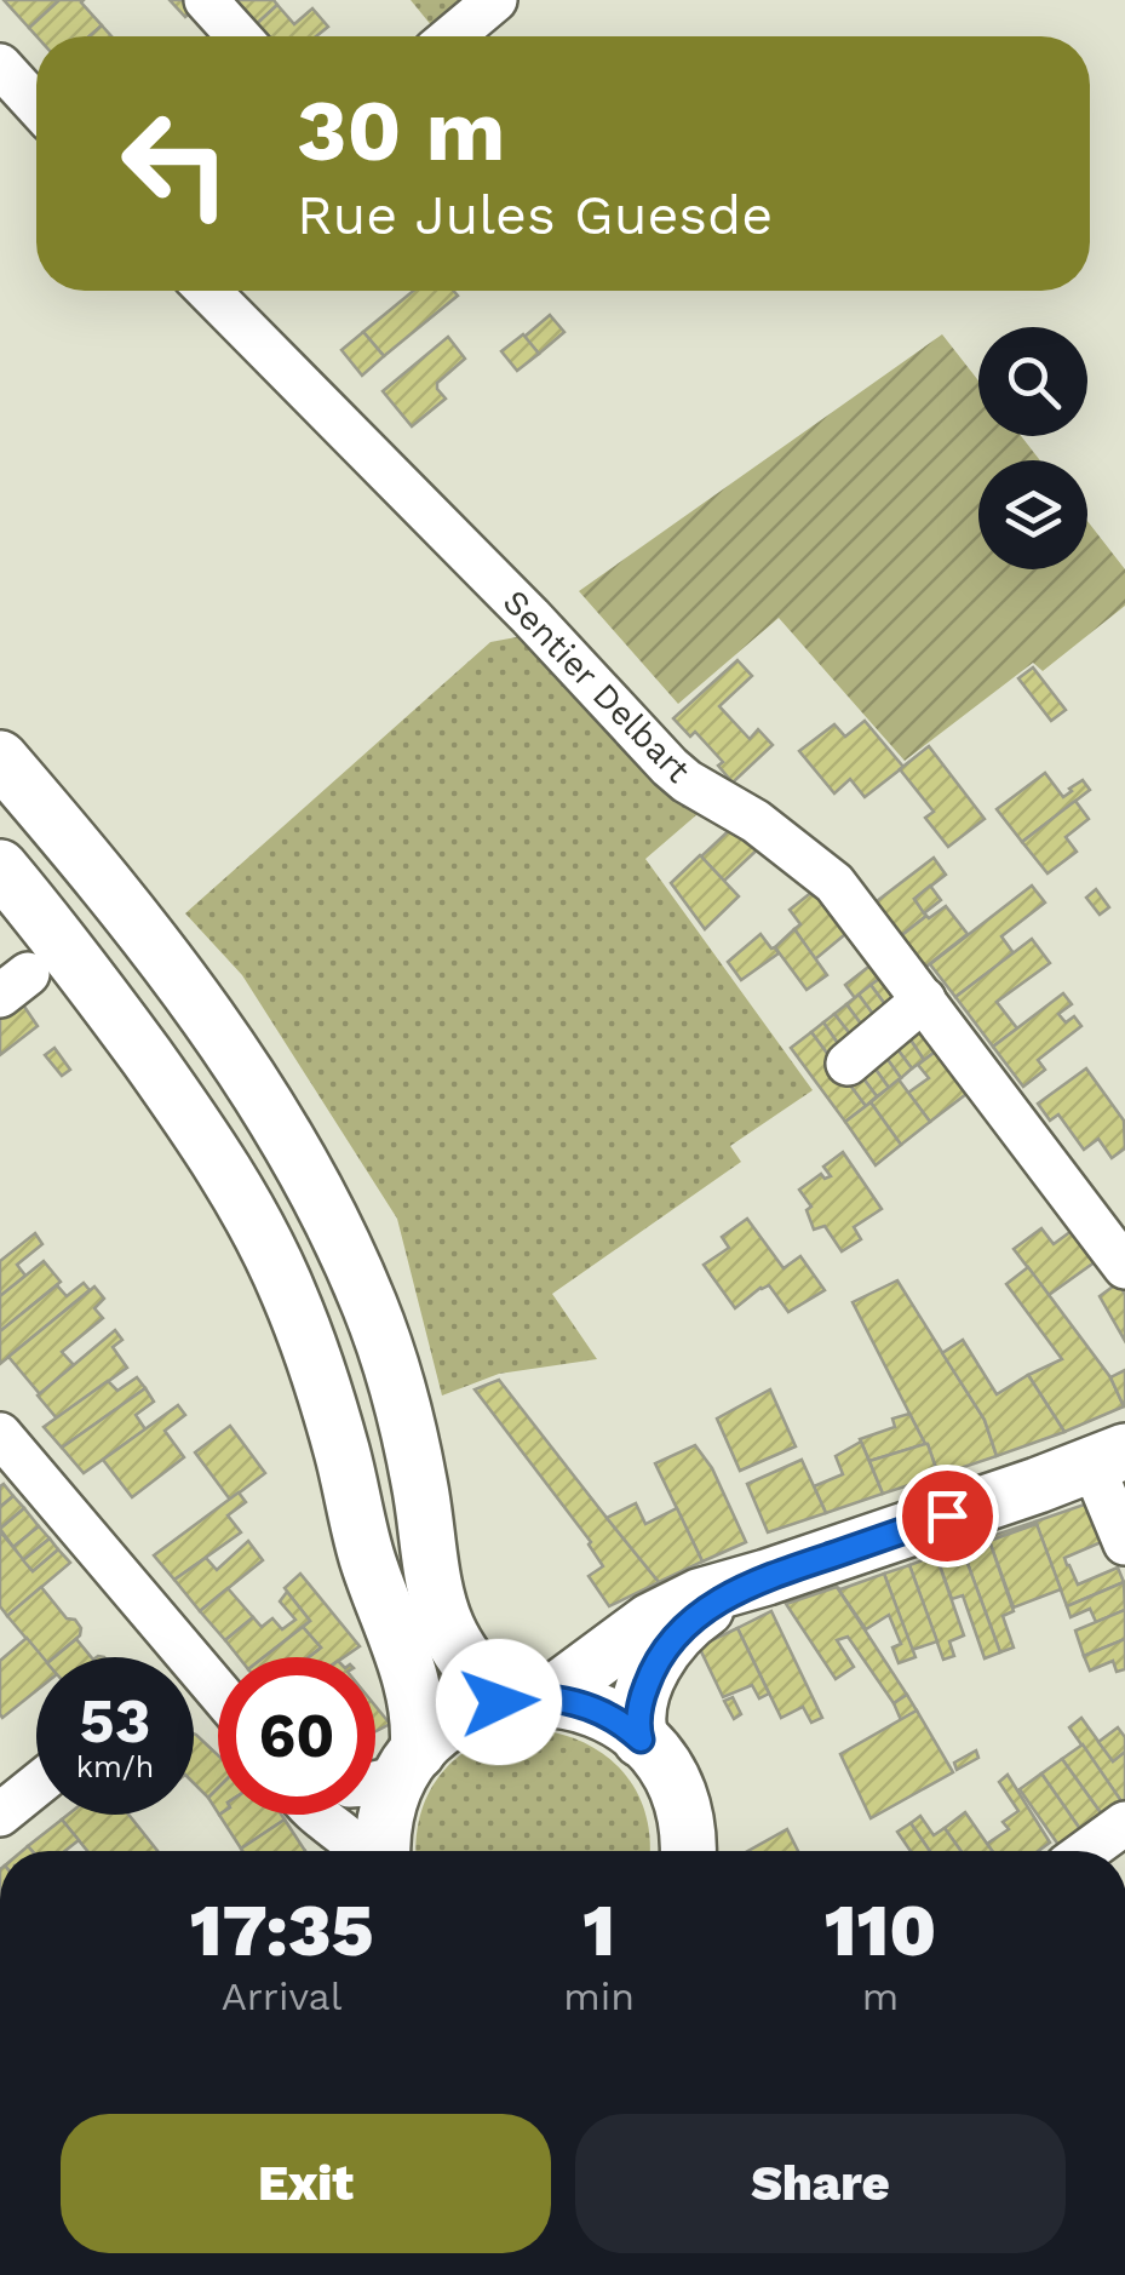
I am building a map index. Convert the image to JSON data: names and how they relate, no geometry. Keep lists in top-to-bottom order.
{
  "streets": {
    "street": ["Sentier Delbart"]
  },
  "page": {
    "turn": ["30 m", "Rue Jules Guesde"],
    "speed": "53 km/h",
    "limit": "60",
    "eta": [
      "17:35",
      "Arrival",
      "1",
      "min",
      "110",
      "m"
    ],
    "buttons": ["Exit", "Share"]
  }
}
